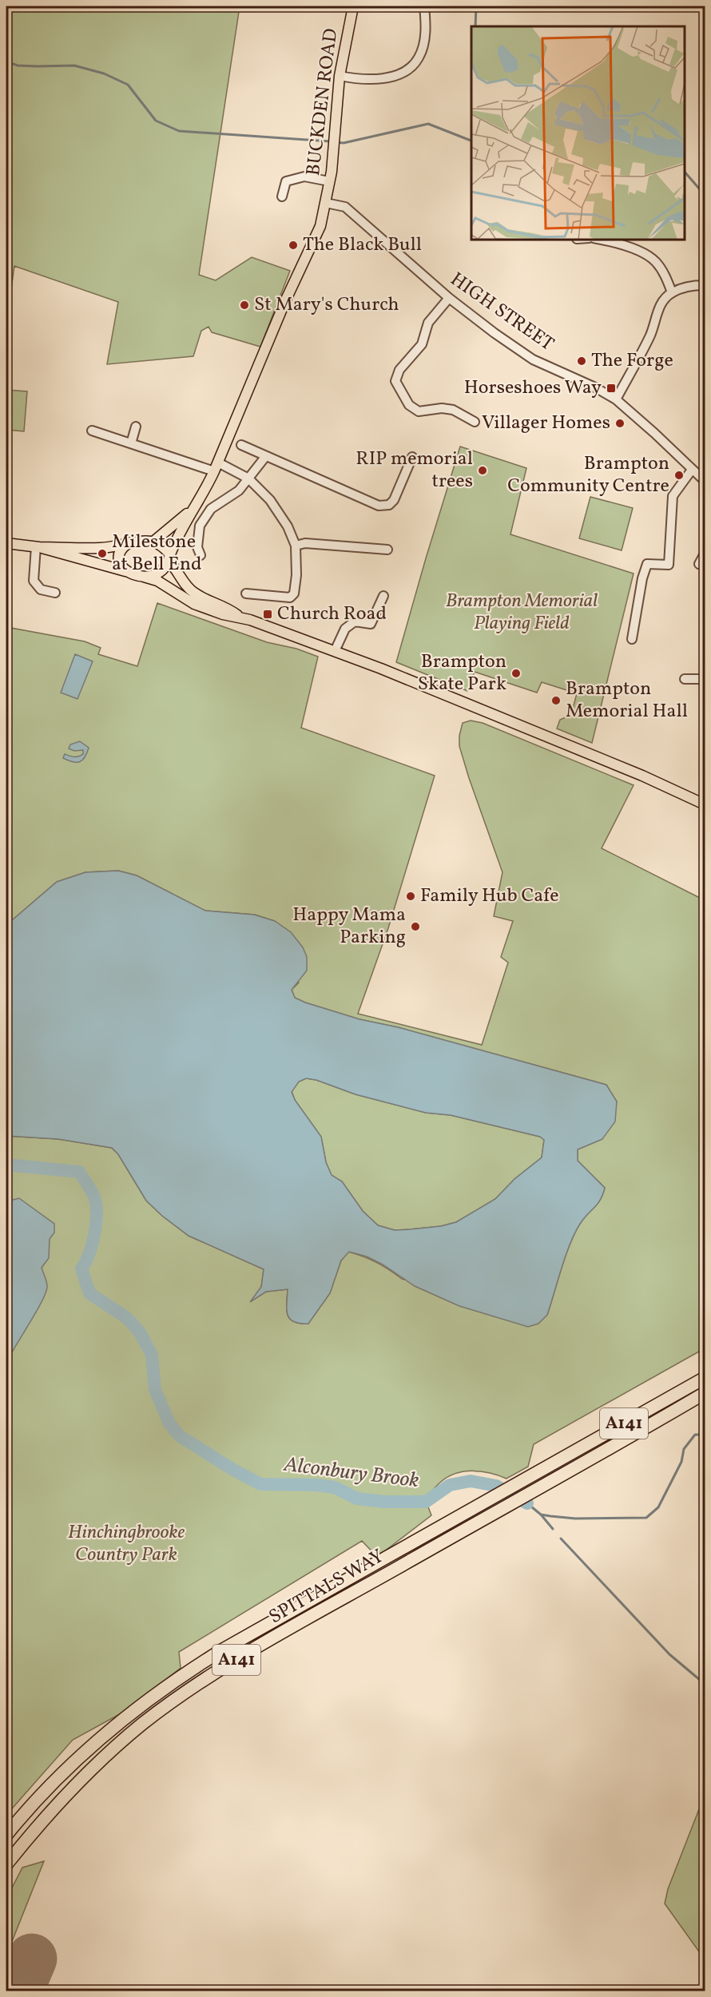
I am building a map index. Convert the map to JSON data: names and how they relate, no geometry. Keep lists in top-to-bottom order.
{
  "streets": {
    "highway": ["A141", "SPITTALS WAY"],
    "main road": ["BUCKDEN ROAD"],
    "street": ["HIGH STREET"]
  },
  "crossings": [
    ["BUCKDEN ROAD", "HIGH STREET"]
  ],
  "water": ["Alconbury Brook"],
  "parks": ["Brampton Memorial Playing Field", "Hinchingbrooke Country Park"],
  "places": {
    "other": [
      "The Black Bull",
      "St Mary's Church",
      "The Forge",
      "Villager Homes",
      "RIP memorial trees",
      "Brampton Community Centre",
      "Milestone at Bell End",
      "Brampton Skate Park",
      "Brampton Memorial Hall",
      "Family Hub Cafe",
      "Happy Mama Parking"
    ],
    "transit": ["Horseshoes Way", "Church Road"]
  }
}
